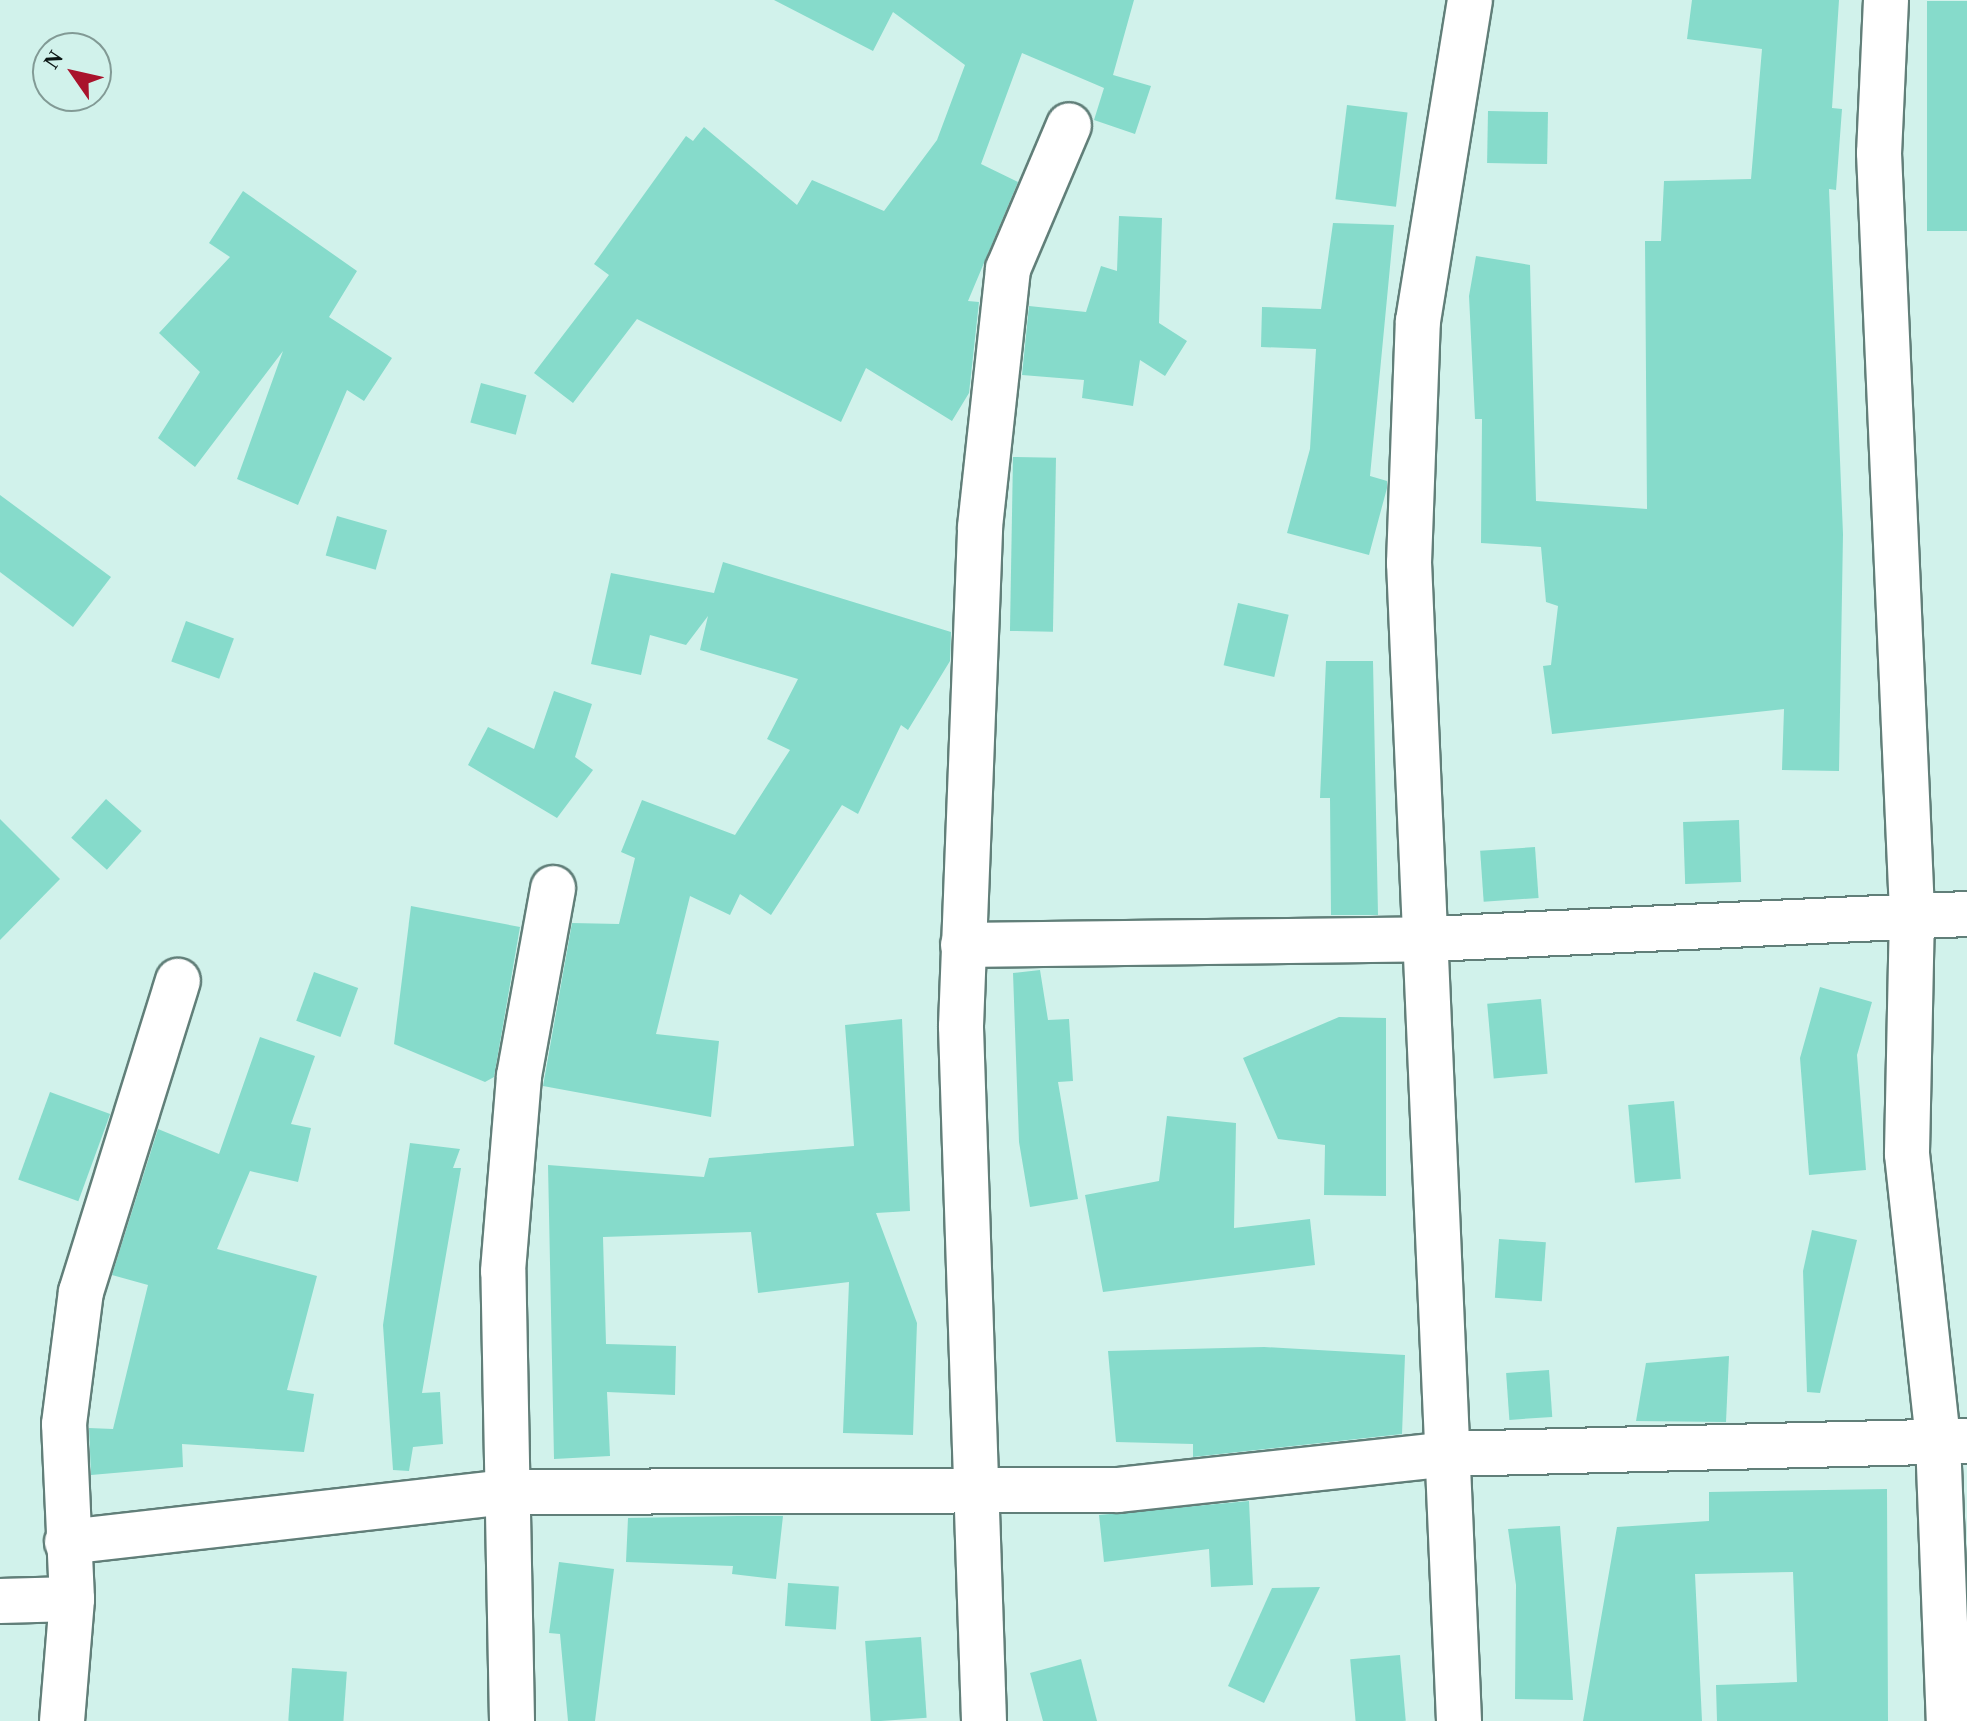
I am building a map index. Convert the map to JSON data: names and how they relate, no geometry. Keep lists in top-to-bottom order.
{
  "north": "top left"
}
